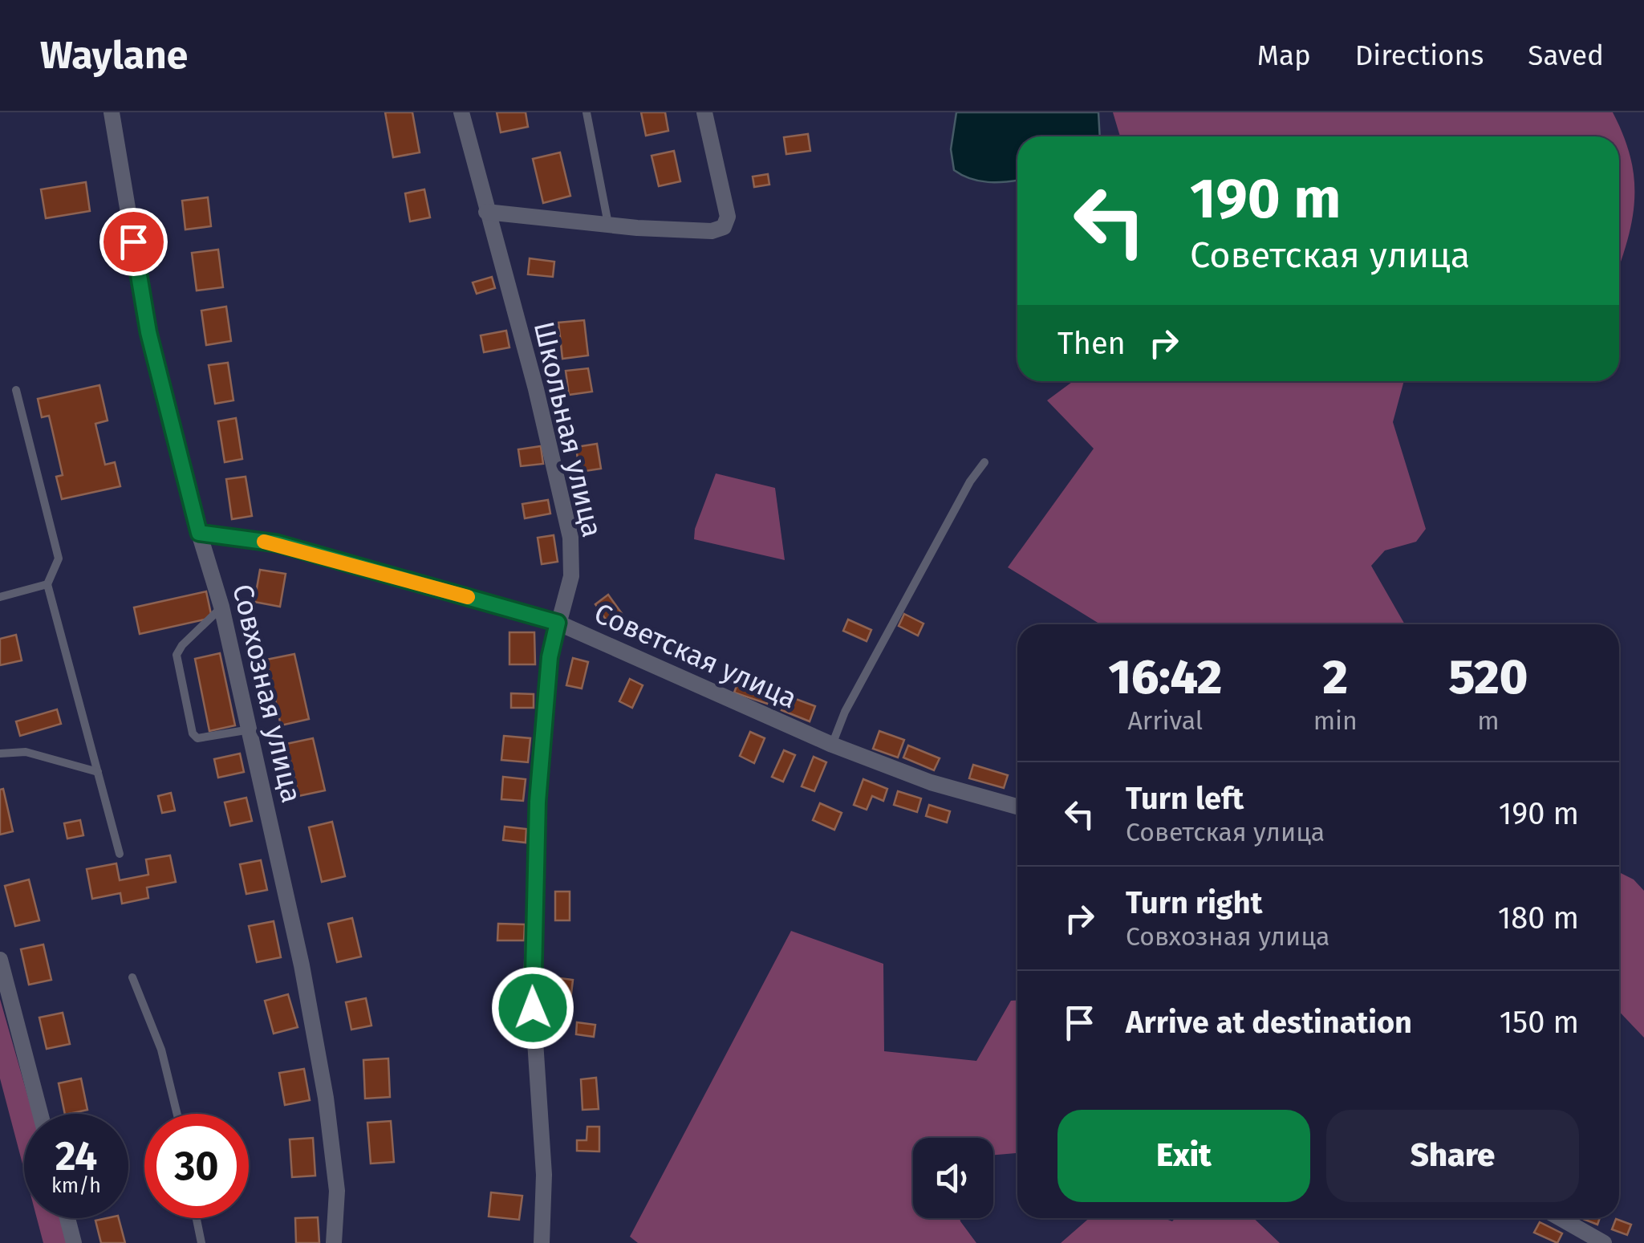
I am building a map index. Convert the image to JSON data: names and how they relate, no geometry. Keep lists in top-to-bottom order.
{
  "streets": {
    "street": ["Школьная улица", "Советская улица", "Совхозная улица"]
  },
  "crossings": [
    ["Школьная улица", "Советская улица"],
    ["Советская улица", "Совхозная улица"]
  ],
  "page": {
    "header": "Waylane",
    "nav": ["Map", "Directions", "Saved"],
    "turn": ["190 m", "Советская улица"],
    "then": "Then",
    "eta": [
      "16:42",
      "Arrival",
      "2",
      "min",
      "520",
      "m"
    ],
    "list": [
      {
        "name": "Turn left",
        "note": "Советская улица",
        "value": "190 m"
      },
      {
        "name": "Turn right",
        "note": "Совхозная улица",
        "value": "180 m"
      },
      {
        "name": "Arrive at destination",
        "value": "150 m"
      }
    ],
    "buttons": ["Exit", "Share"],
    "speed": "24 km/h",
    "limit": "30"
  }
}
